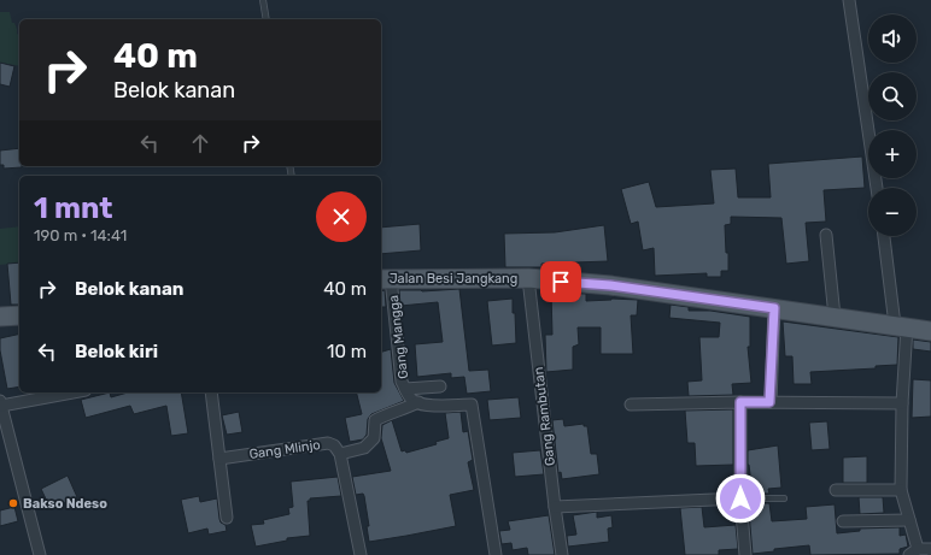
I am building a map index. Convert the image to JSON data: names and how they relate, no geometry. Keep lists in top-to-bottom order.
{
  "streets": {
    "main road": ["Jalan Besi Jangkang"],
    "street": ["Gang Mangga", "Gang Rambutan", "Gang Mlinjo"]
  },
  "crossings": [
    ["Jalan Besi Jangkang", "Gang Mangga"],
    ["Jalan Besi Jangkang", "Gang Rambutan"]
  ],
  "places": ["Bakso Ndeso"],
  "page": {
    "map_buttons": ["+", "−"],
    "turn": ["40 m", "Belok kanan"],
    "heading": ["1 mnt", "190 m · 14:41"],
    "list": [
      {
        "name": "Belok kanan",
        "value": "40 m"
      },
      {
        "name": "Belok kiri",
        "value": "10 m"
      }
    ]
  }
}
